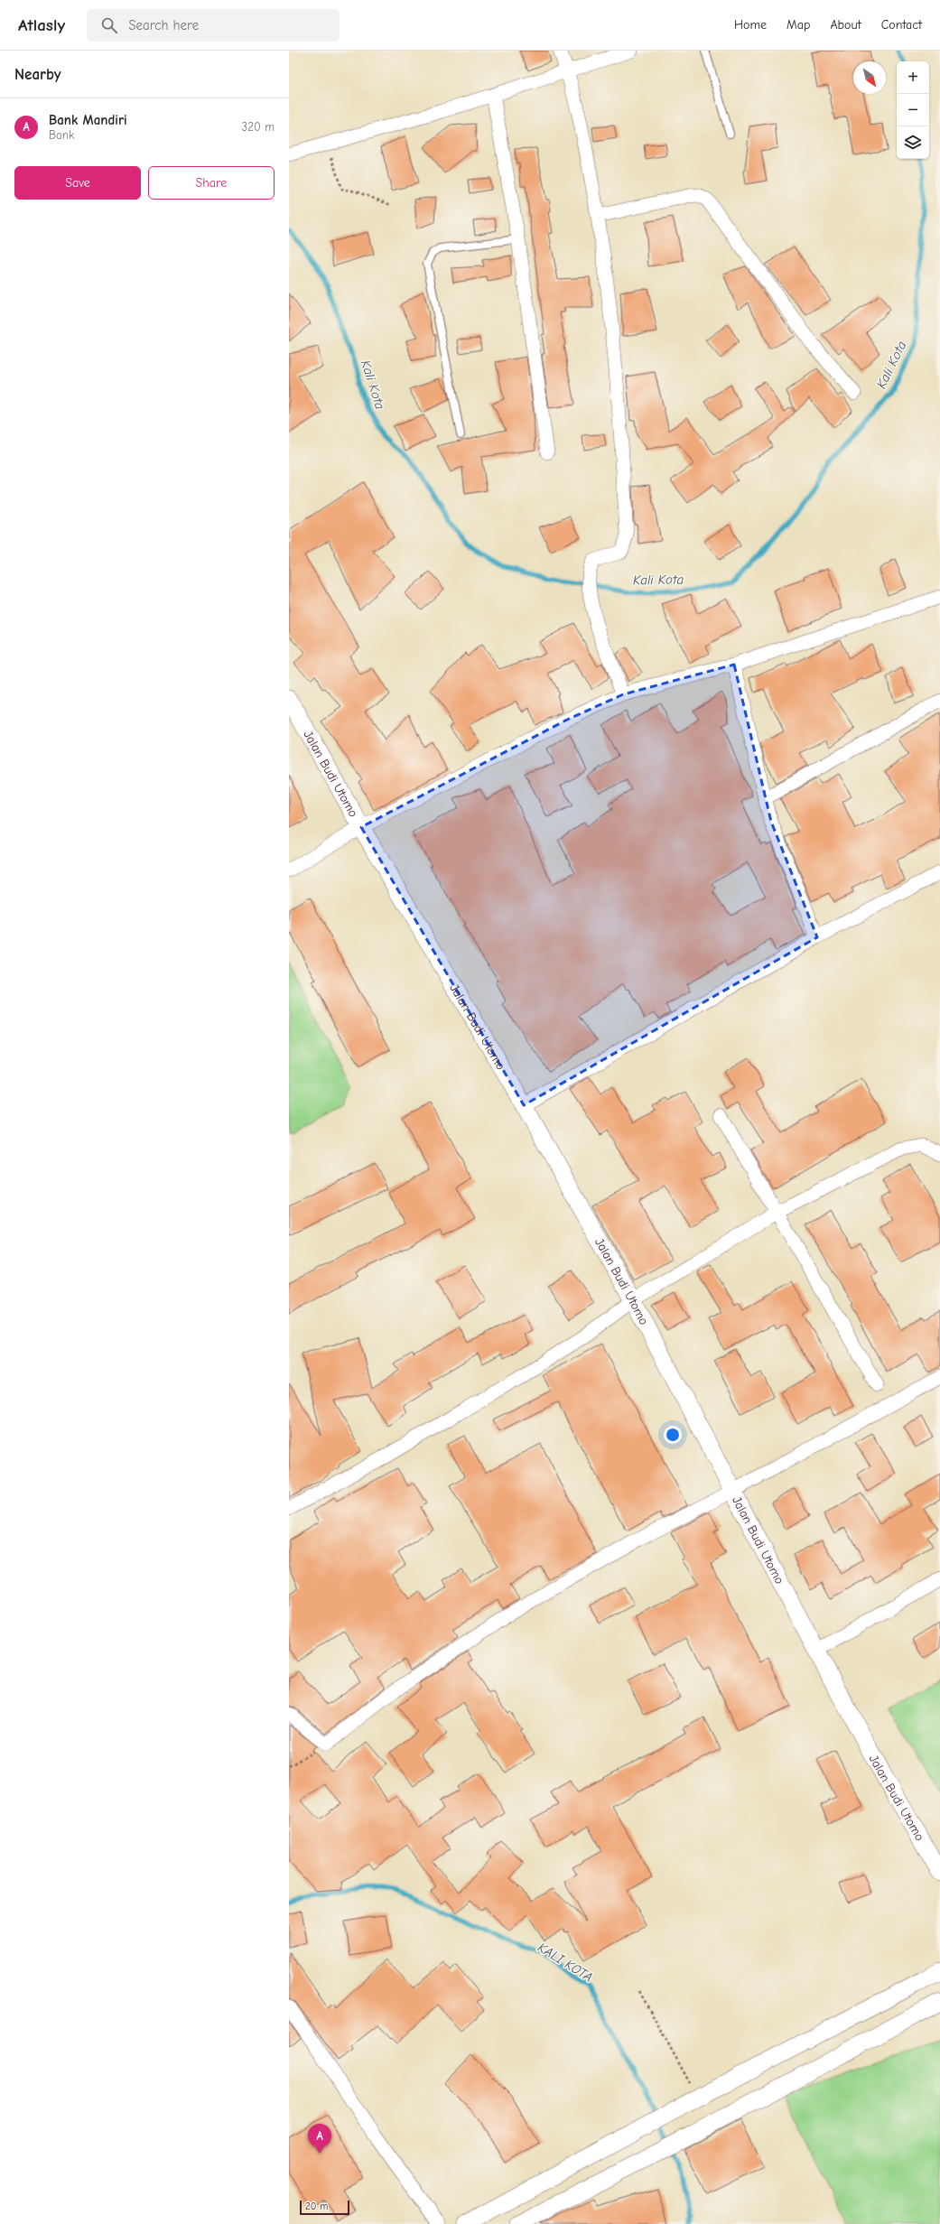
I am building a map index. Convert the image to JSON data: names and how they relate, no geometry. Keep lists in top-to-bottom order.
{
  "streets": {
    "street": ["Jalan Budi Utomo"]
  },
  "water": ["Kali Kota", "KALI KOTA"],
  "scale_bar": "20 m",
  "north": "bottom right",
  "page": {
    "header": "Atlasly",
    "search": "Search here",
    "nav": [
      "Home",
      "Map",
      "About",
      "Contact"
    ],
    "heading": "Nearby",
    "map_buttons": ["+", "−"],
    "list": [
      {
        "mark": "A",
        "name": "Bank Mandiri",
        "note": "Bank",
        "value": "320 m"
      }
    ],
    "buttons": ["Save", "Share"],
    "pins": "A",
    "scale": "20 m"
  }
}
